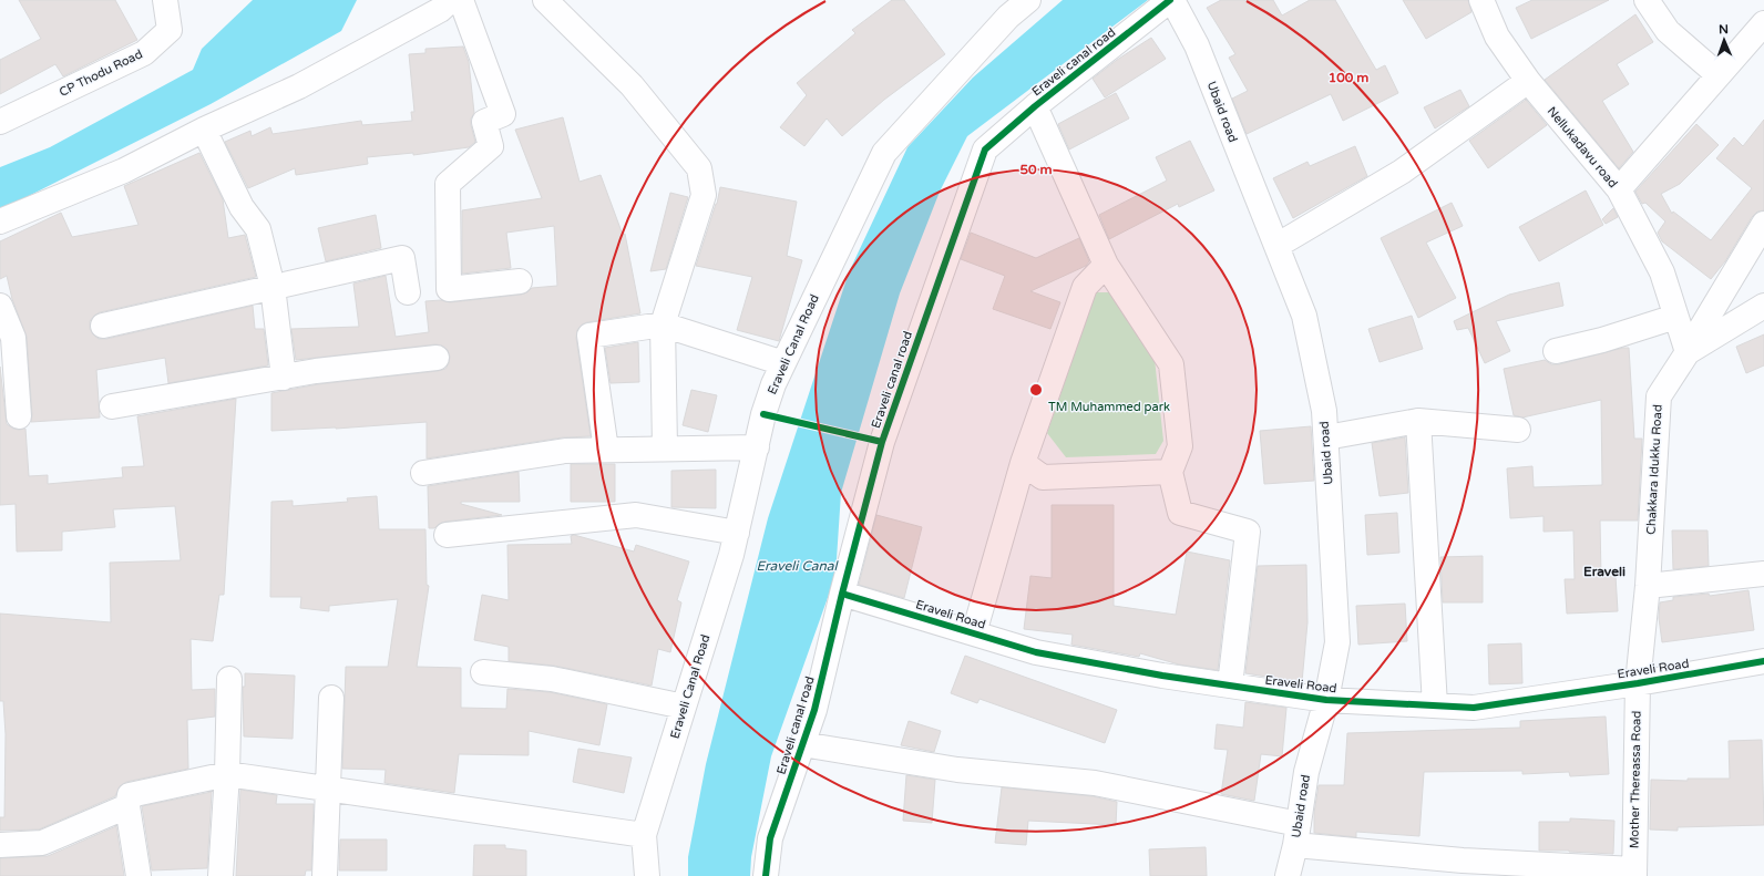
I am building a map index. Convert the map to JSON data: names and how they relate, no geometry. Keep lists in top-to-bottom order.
{
  "streets": {
    "street": [
      "Eraveli canal road",
      "CP Thodu Road",
      "Ubaid road",
      "Nellukadavu road",
      "Eraveli Canal Road",
      "Chakkara Idukku Road",
      "Eraveli Road",
      "Mother Thereassa Road"
    ]
  },
  "crossings": [
    ["Eraveli canal road", "Ubaid road"],
    ["Eraveli canal road", "Eraveli Road"],
    ["Ubaid road", "Eraveli Road"],
    ["Nellukadavu road", "Chakkara Idukku Road"],
    ["Chakkara Idukku Road", "Eraveli Road"],
    ["Chakkara Idukku Road", "Mother Thereassa Road"],
    ["Eraveli Road", "Mother Thereassa Road"]
  ],
  "districts": ["Eraveli"],
  "water": ["Eraveli Canal"],
  "parks": ["TM Muhammed park"],
  "north": "top",
  "rings": ["100 m", "50 m"]
}
